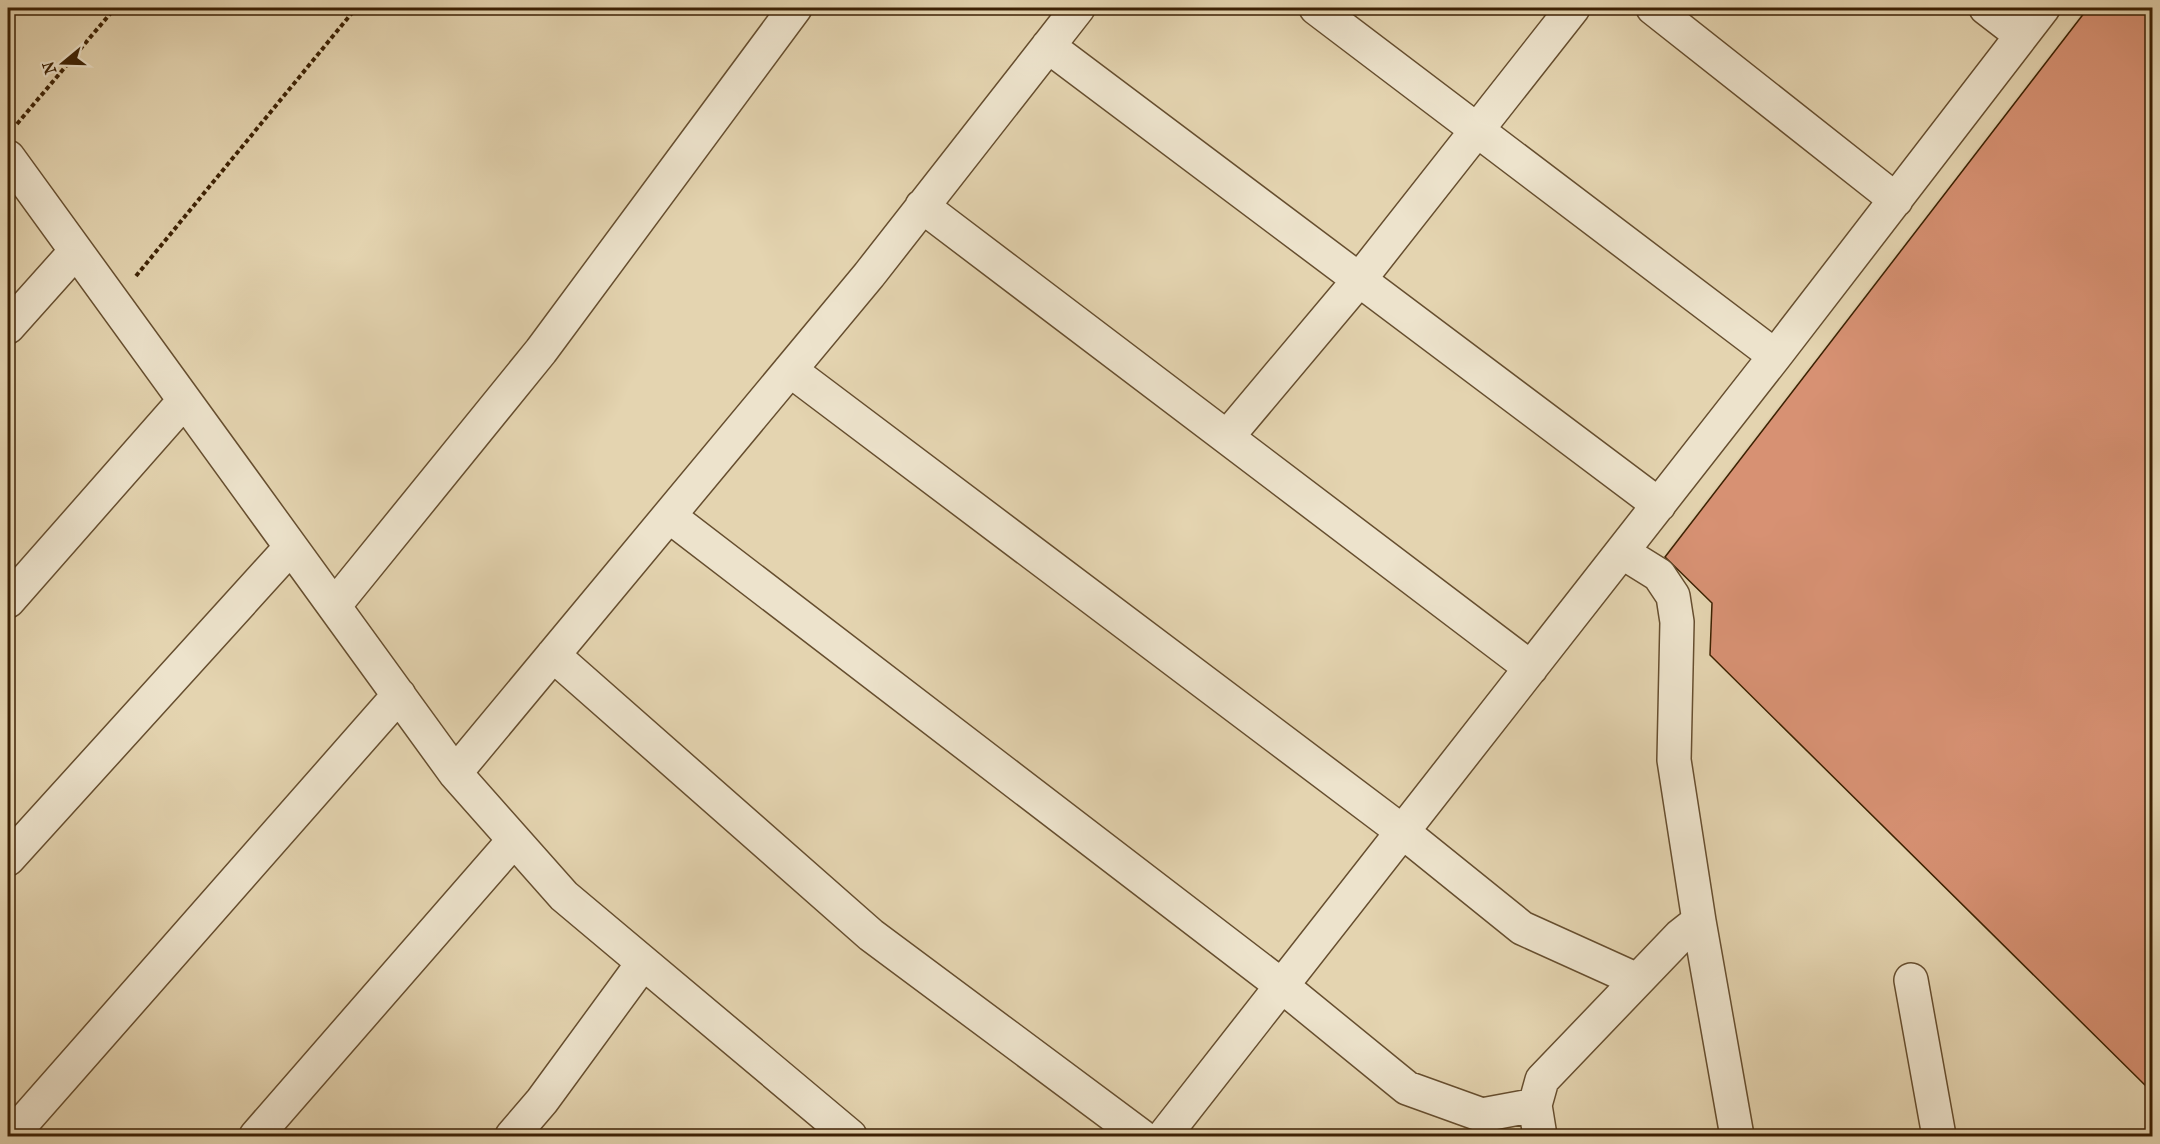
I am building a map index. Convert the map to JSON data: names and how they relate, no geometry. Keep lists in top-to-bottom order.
{
  "north": "left"
}
